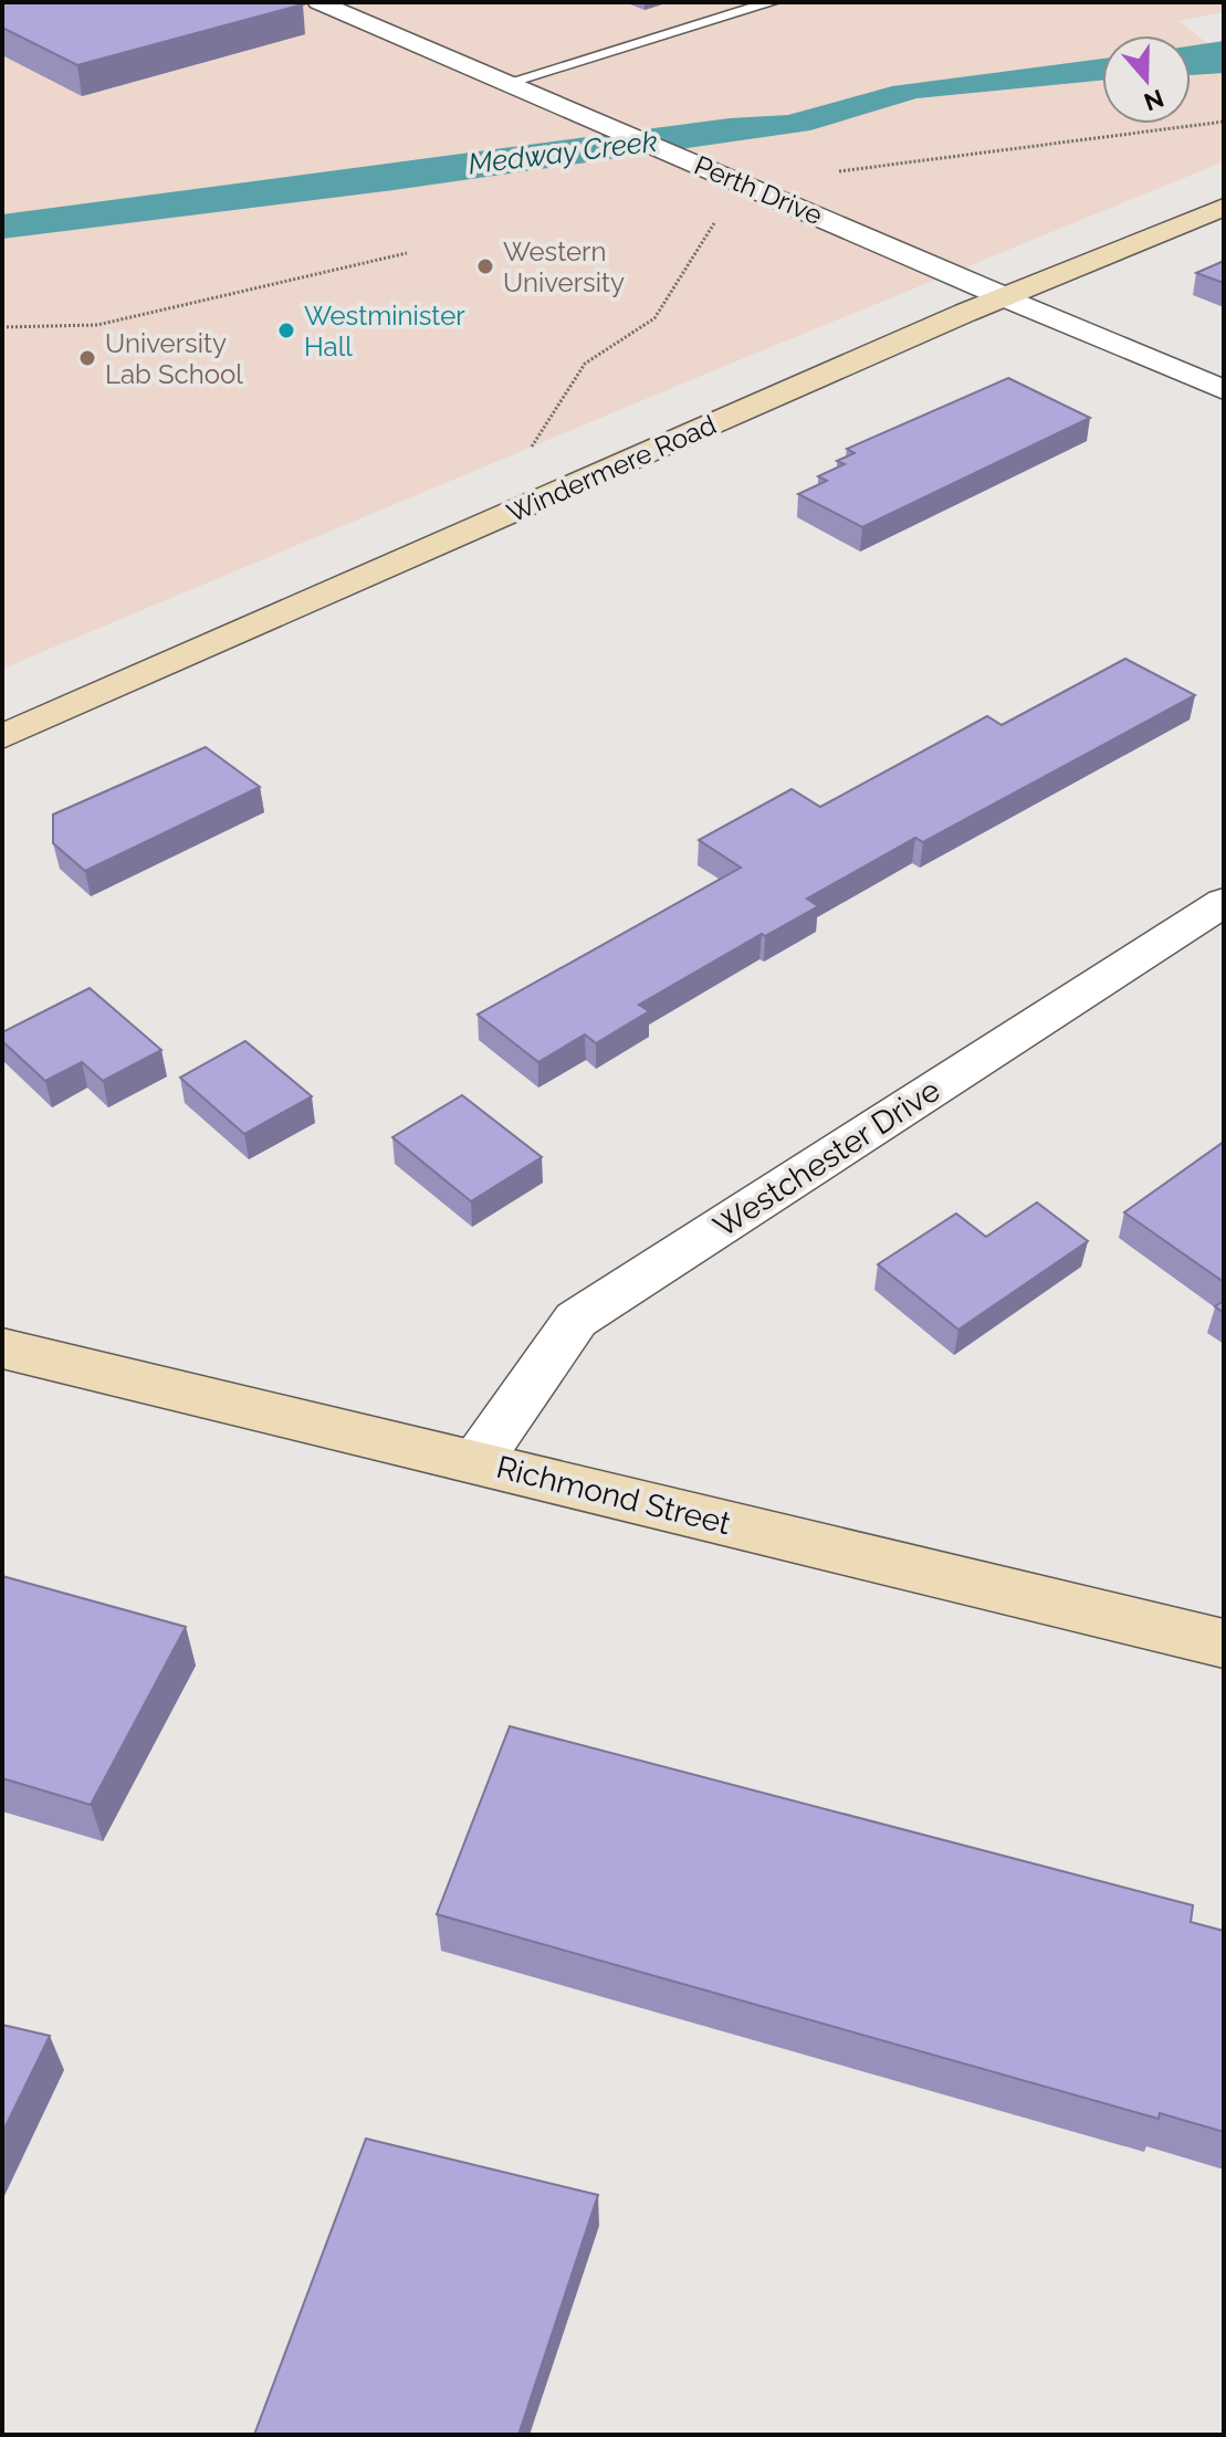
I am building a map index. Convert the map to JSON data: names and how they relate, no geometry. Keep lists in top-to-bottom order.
{
  "streets": {
    "main road": ["Windermere Road", "Richmond Street"],
    "street": ["Perth Drive", "Westchester Drive"]
  },
  "crossings": [
    ["Perth Drive", "Windermere Road"],
    ["Westchester Drive", "Richmond Street"]
  ],
  "water": ["Medway Creek"],
  "places": ["Western University", "Westminister Hall", "University Lab School"],
  "north": "bottom"
}
